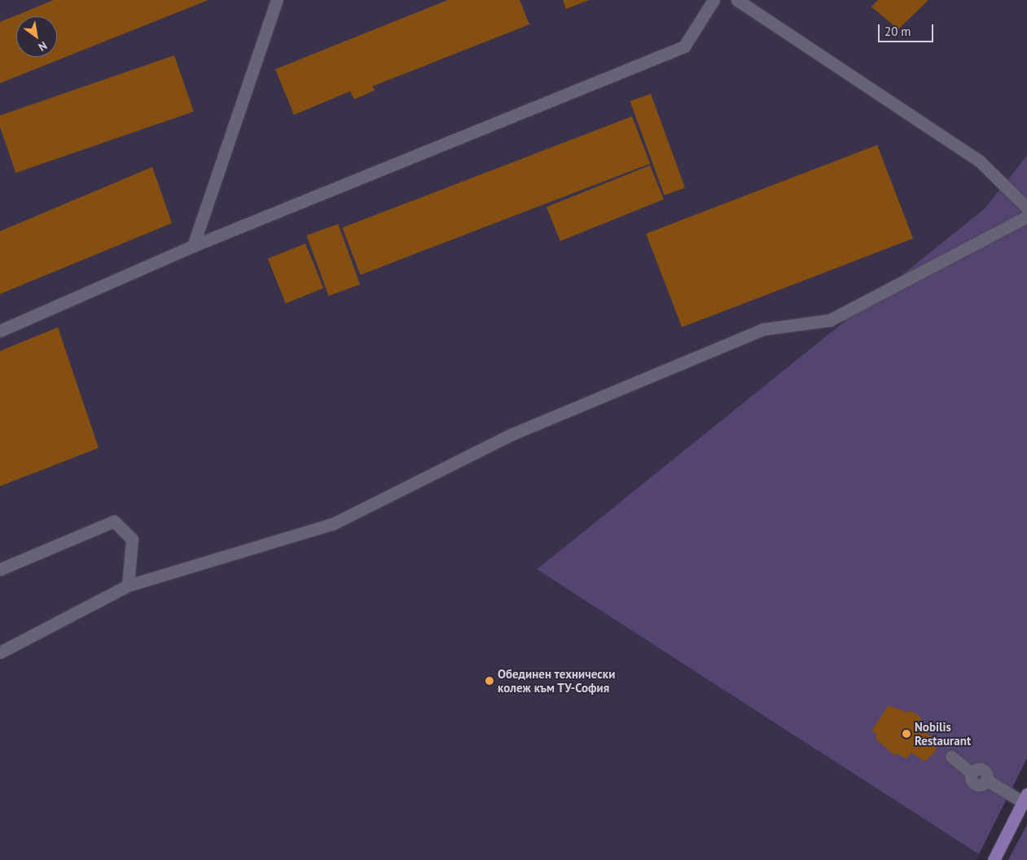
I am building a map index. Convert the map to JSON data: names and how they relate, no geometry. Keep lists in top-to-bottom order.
{
  "places": ["Обединен технически колеж към ТУ-София", "Nobilis Restaurant"],
  "scale_bar": "20 m",
  "north": "bottom right"
}
